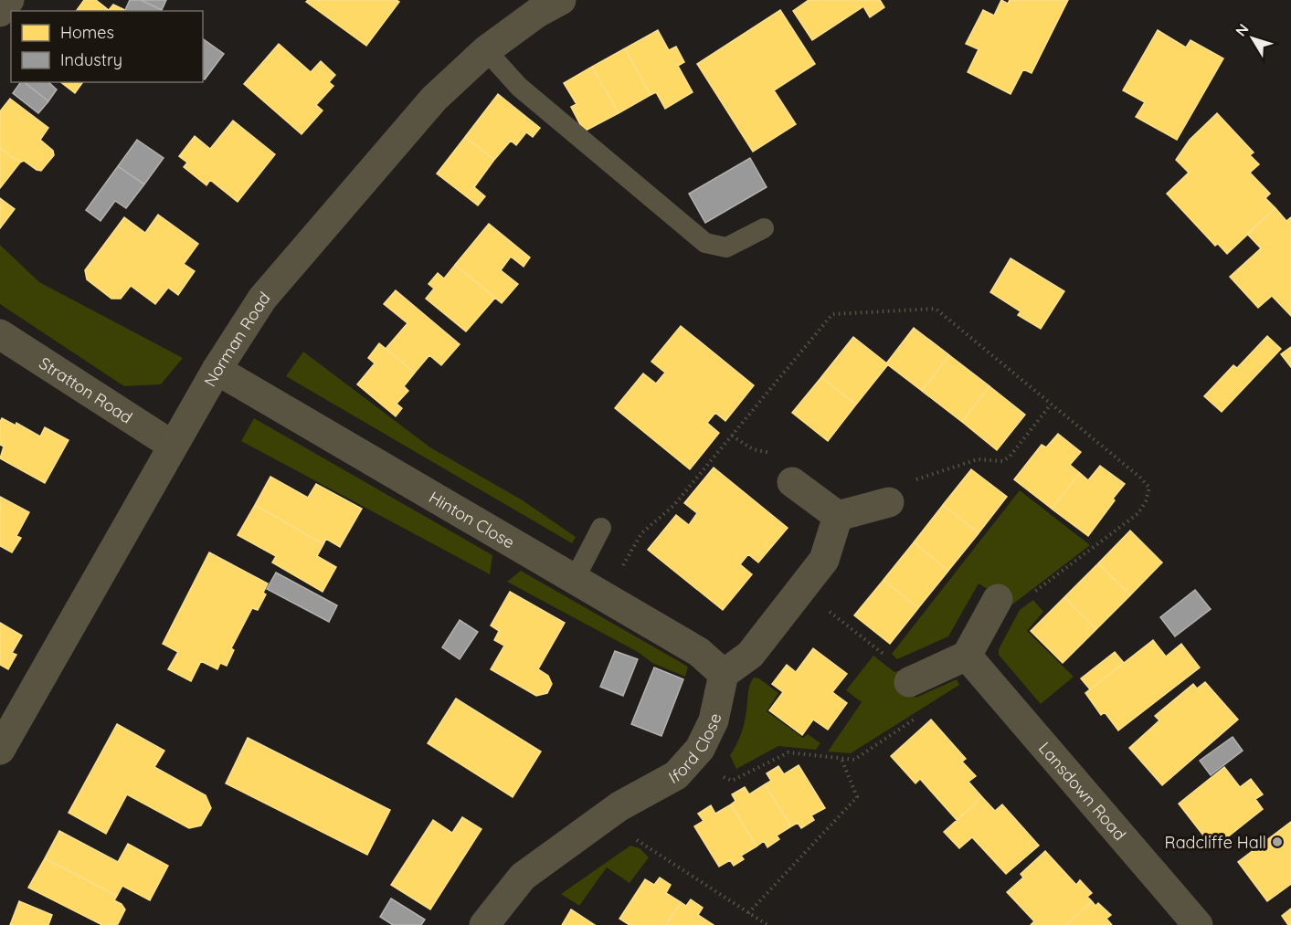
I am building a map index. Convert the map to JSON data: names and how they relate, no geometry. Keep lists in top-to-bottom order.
{
  "streets": {
    "street": [
      "Norman Road",
      "Stratton Road",
      "Hinton Close",
      "Iford Close",
      "Lansdown Road"
    ]
  },
  "crossings": [
    ["Norman Road", "Stratton Road"],
    ["Norman Road", "Hinton Close"],
    ["Hinton Close", "Iford Close"]
  ],
  "places": ["Radcliffe Hall"],
  "legend": ["Homes", "Industry"],
  "north": "top left"
}
